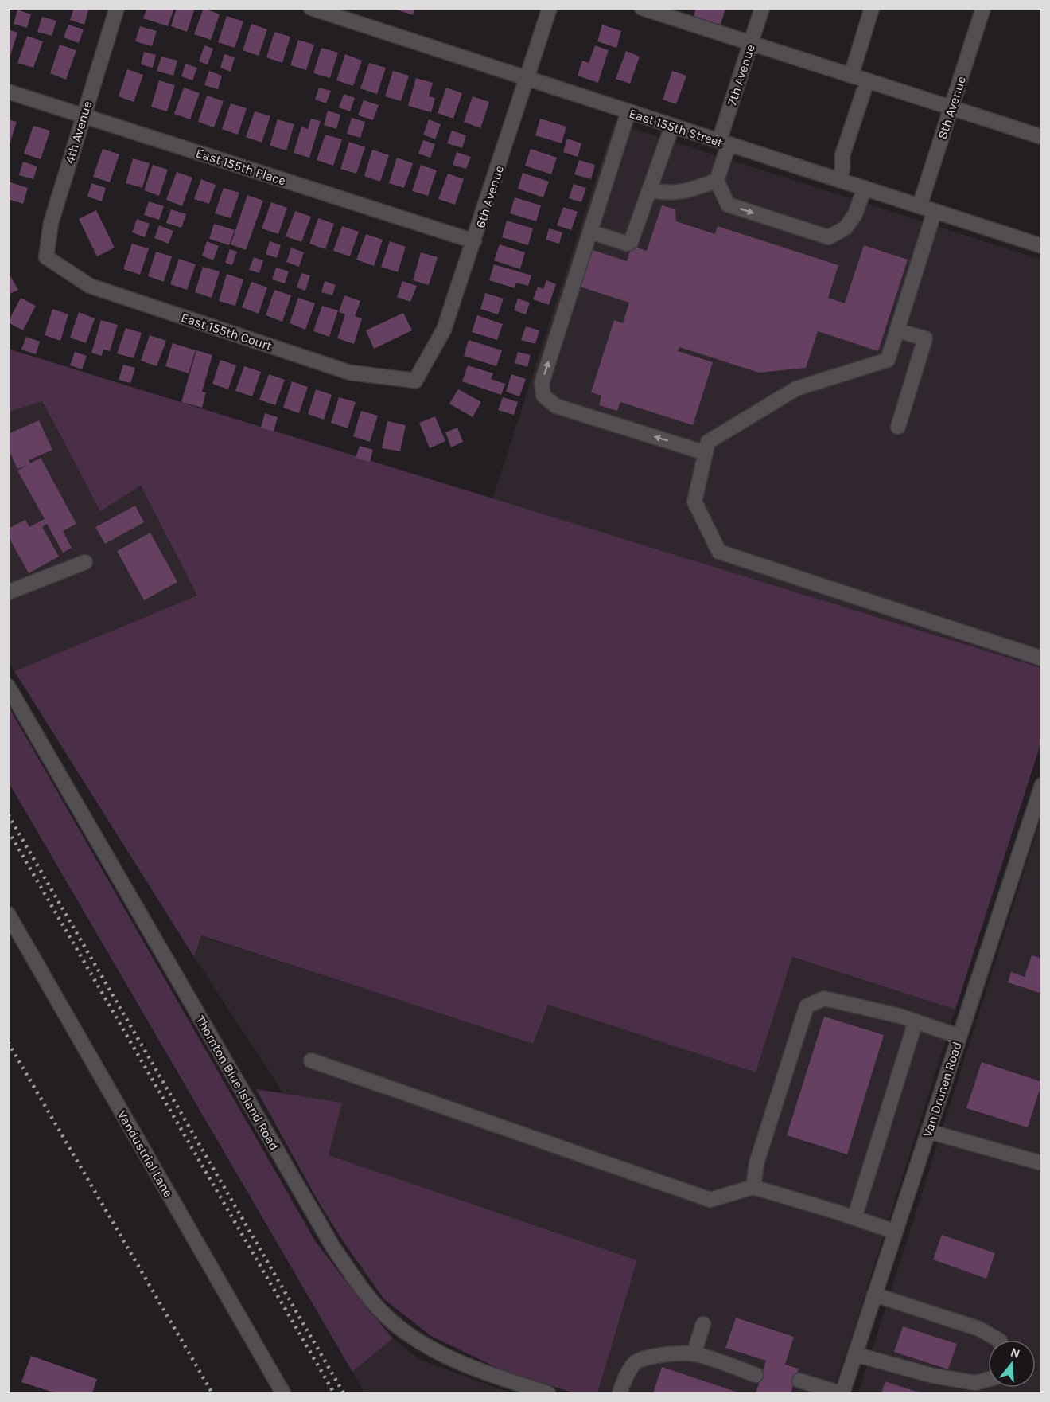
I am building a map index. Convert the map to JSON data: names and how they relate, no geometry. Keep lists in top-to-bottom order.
{
  "streets": {
    "street": [
      "7th Avenue",
      "8th Avenue",
      "East 155th Street",
      "4th Avenue",
      "East 155th Place",
      "6th Avenue",
      "East 155th Court",
      "Thornton Blue Island Road",
      "Van Drunen Road",
      "Vandustrial Lane"
    ]
  },
  "crossings": [
    ["7th Avenue", "East 155th Street"],
    ["8th Avenue", "East 155th Street"],
    ["East 155th Street", "6th Avenue"],
    ["4th Avenue", "East 155th Place"],
    ["4th Avenue", "East 155th Court"],
    ["East 155th Place", "6th Avenue"],
    ["6th Avenue", "East 155th Court"]
  ],
  "north": "top"
}
